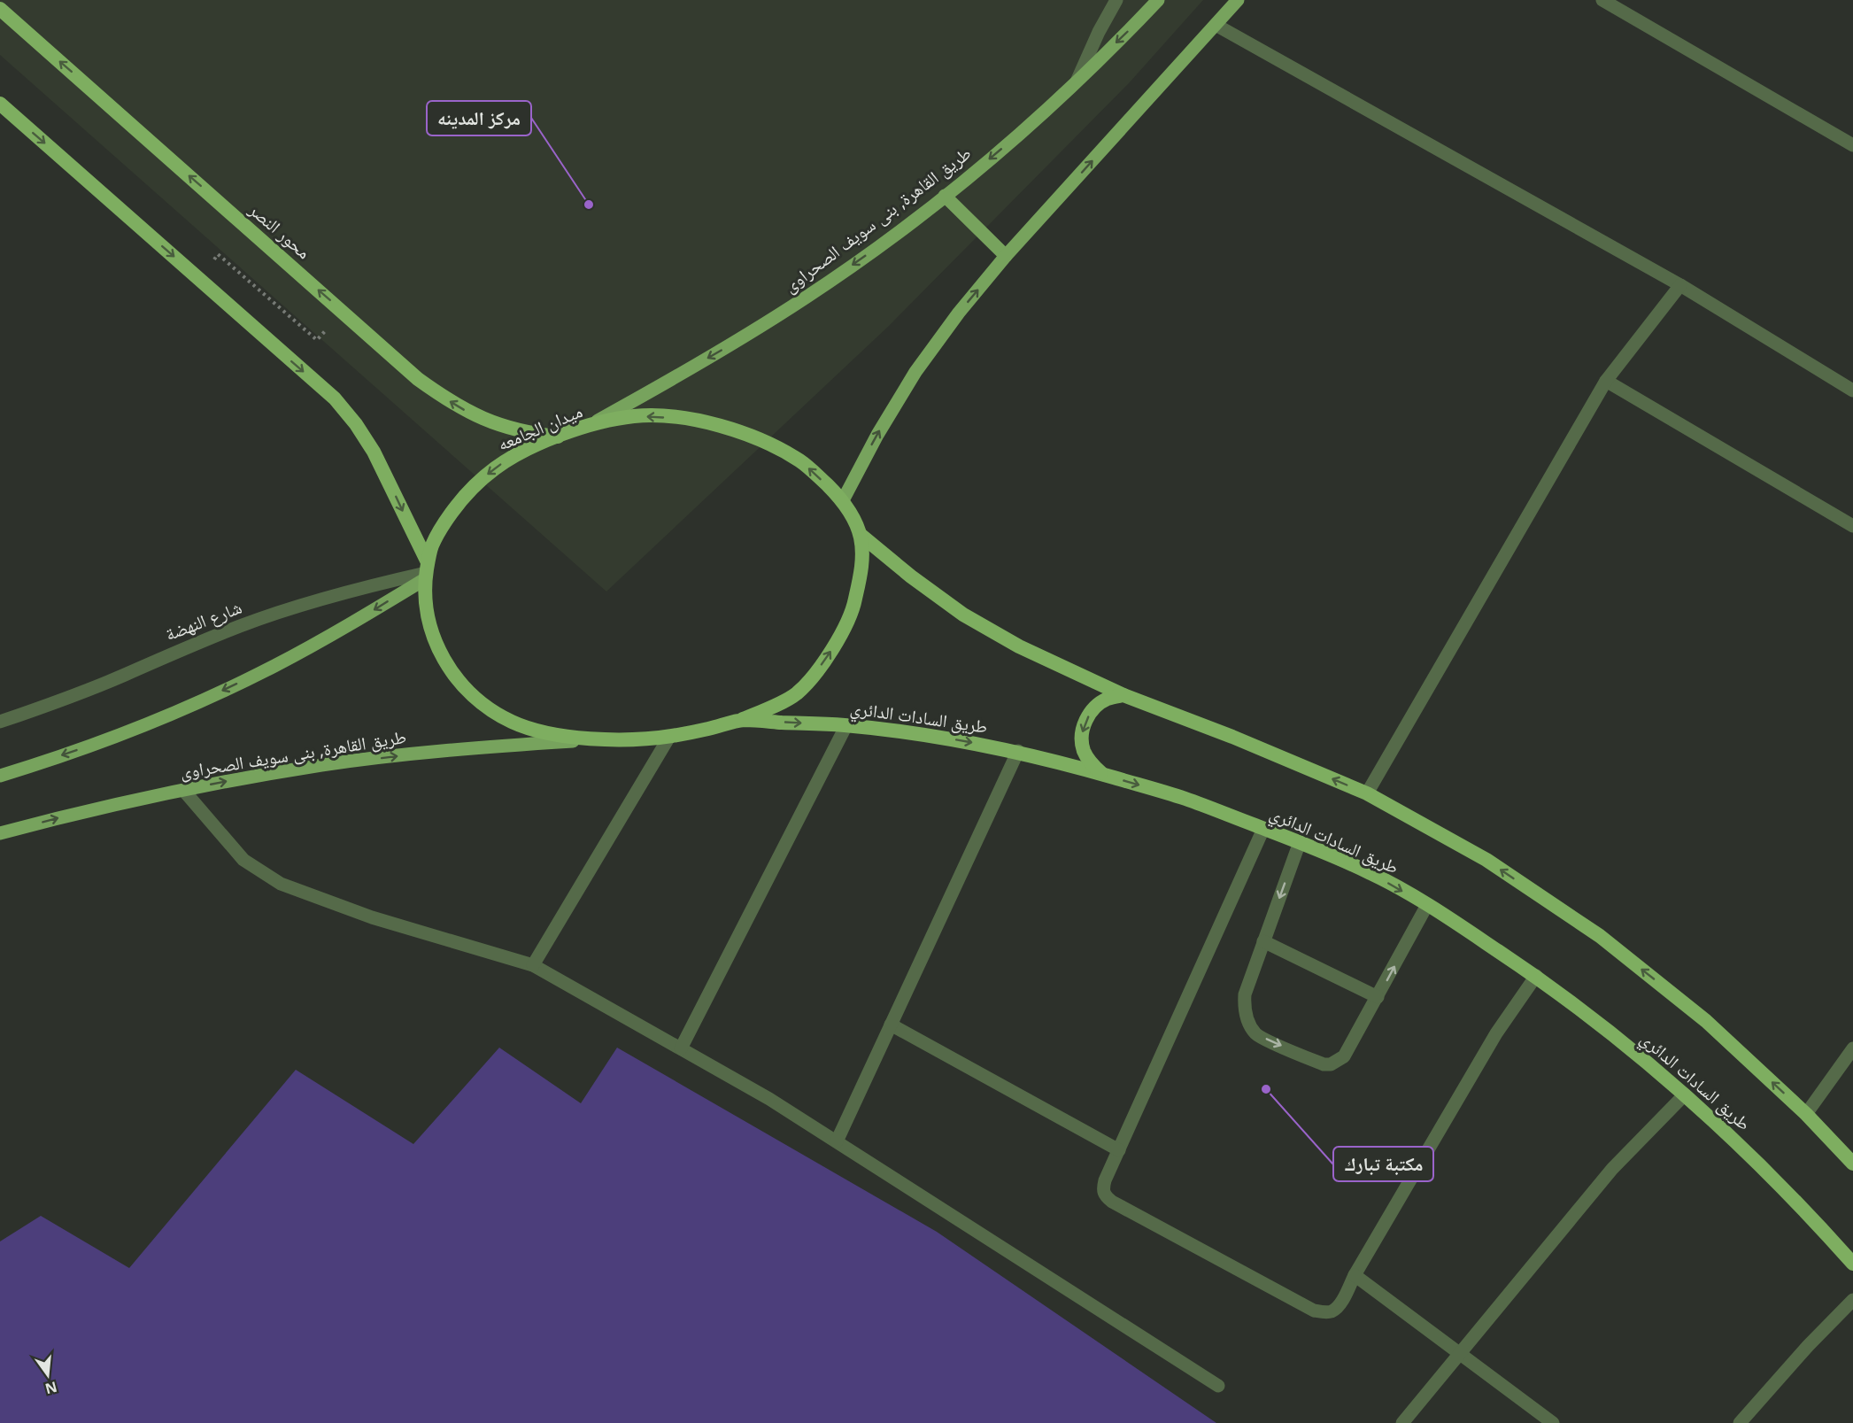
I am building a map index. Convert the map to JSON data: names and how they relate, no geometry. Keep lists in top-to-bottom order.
{
  "streets": {
    "highway": ["محور النصر", "ميدان الجامعه", "طريق السادات الدائري"],
    "main road": ["طريق القاهرة, بنى سويف الصحراوى"],
    "street": ["شارع النهضة"]
  },
  "crossings": [
    ["طريق القاهرة, بنى سويف الصحراوى", "ميدان الجامعه"],
    ["محور النصر", "ميدان الجامعه"],
    ["ميدان الجامعه", "شارع النهضة"],
    ["ميدان الجامعه", "طريق السادات الدائري"]
  ],
  "places": ["مركز المدينه", "مكتبة تبارك"],
  "north": "bottom"
}
